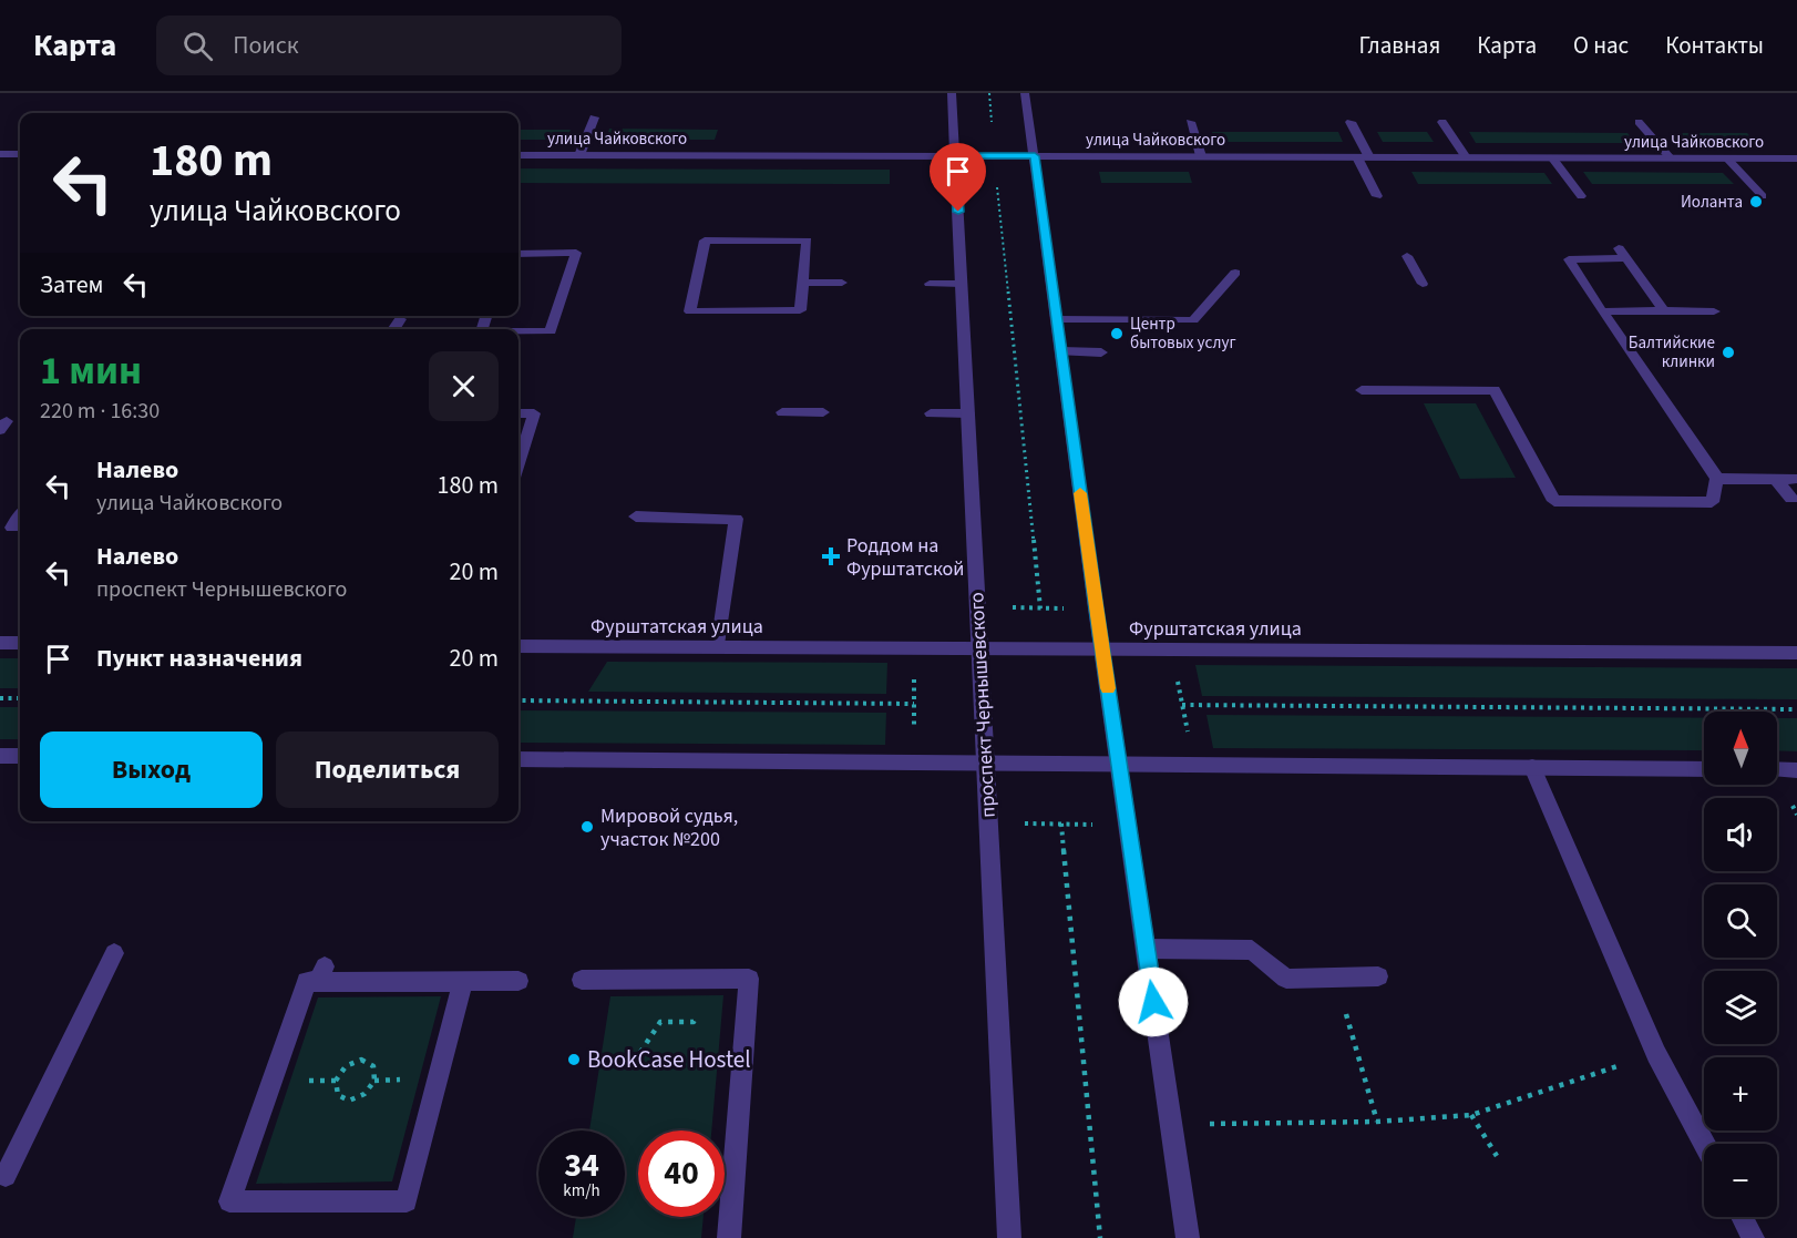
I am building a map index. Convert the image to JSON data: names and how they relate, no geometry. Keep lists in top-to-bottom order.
{
  "streets": {
    "street": ["улица Чайковского", "Фурштатская улица", "проспект Чернышевского"]
  },
  "crossings": [
    ["улица Чайковского", "проспект Чернышевского"],
    ["Фурштатская улица", "проспект Чернышевского"]
  ],
  "places": {
    "other": [
      "Иоланта",
      "Центр бытовых услуг",
      "Балтийские клинки",
      "Мировой судья, участок №200",
      "BookCase Hostel"
    ],
    "health": ["Роддом на Фурштатской"]
  },
  "north": "top",
  "page": {
    "header": "Карта",
    "search": "Поиск",
    "nav": [
      "Главная",
      "Карта",
      "О нас",
      "Контакты"
    ],
    "turn": ["180 m", "улица Чайковского"],
    "then": "Затем",
    "heading": ["1 мин", "220 m · 16:30"],
    "list": [
      {
        "name": "Налево",
        "note": "улица Чайковского",
        "value": "180 m"
      },
      {
        "name": "Налево",
        "note": "проспект Чернышевского",
        "value": "20 m"
      },
      {
        "name": "Пункт назначения",
        "value": "20 m"
      }
    ],
    "map_buttons": ["+", "−"],
    "buttons": ["Выход", "Поделиться"],
    "speed": "34 km/h",
    "limit": "40"
  }
}
